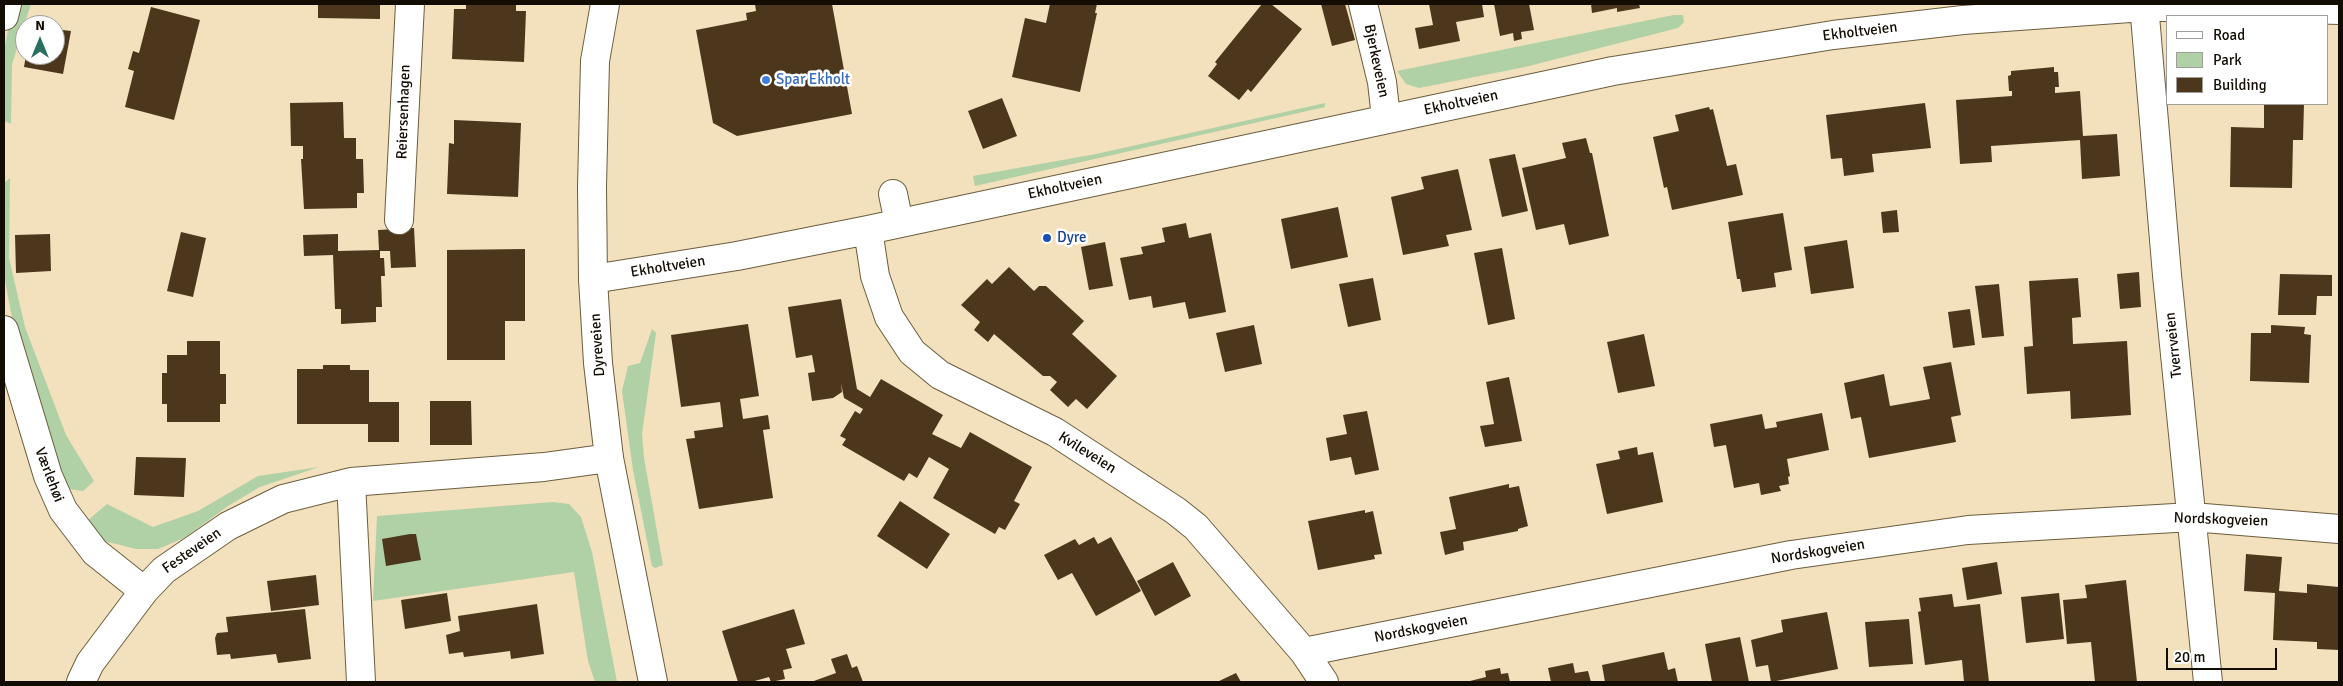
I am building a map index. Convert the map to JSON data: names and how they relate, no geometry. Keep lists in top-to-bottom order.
{
  "streets": {
    "street": [
      "Ekholtveien",
      "Bjerkeveien",
      "Reiersenhagen",
      "Dyreveien",
      "Tverrveien",
      "Kvileveien",
      "Værlehøi",
      "Nordskogveien",
      "Festeveien"
    ]
  },
  "crossings": [
    ["Ekholtveien", "Bjerkeveien"],
    ["Ekholtveien", "Dyreveien"],
    ["Ekholtveien", "Tverrveien"],
    ["Ekholtveien", "Kvileveien"],
    ["Dyreveien", "Festeveien"],
    ["Tverrveien", "Nordskogveien"],
    ["Kvileveien", "Nordskogveien"],
    ["Værlehøi", "Festeveien"]
  ],
  "places": ["Spar Ekholt", "Dyre"],
  "legend": ["Road", "Park", "Building"],
  "scale_bar": "20 m",
  "north": "top"
}
